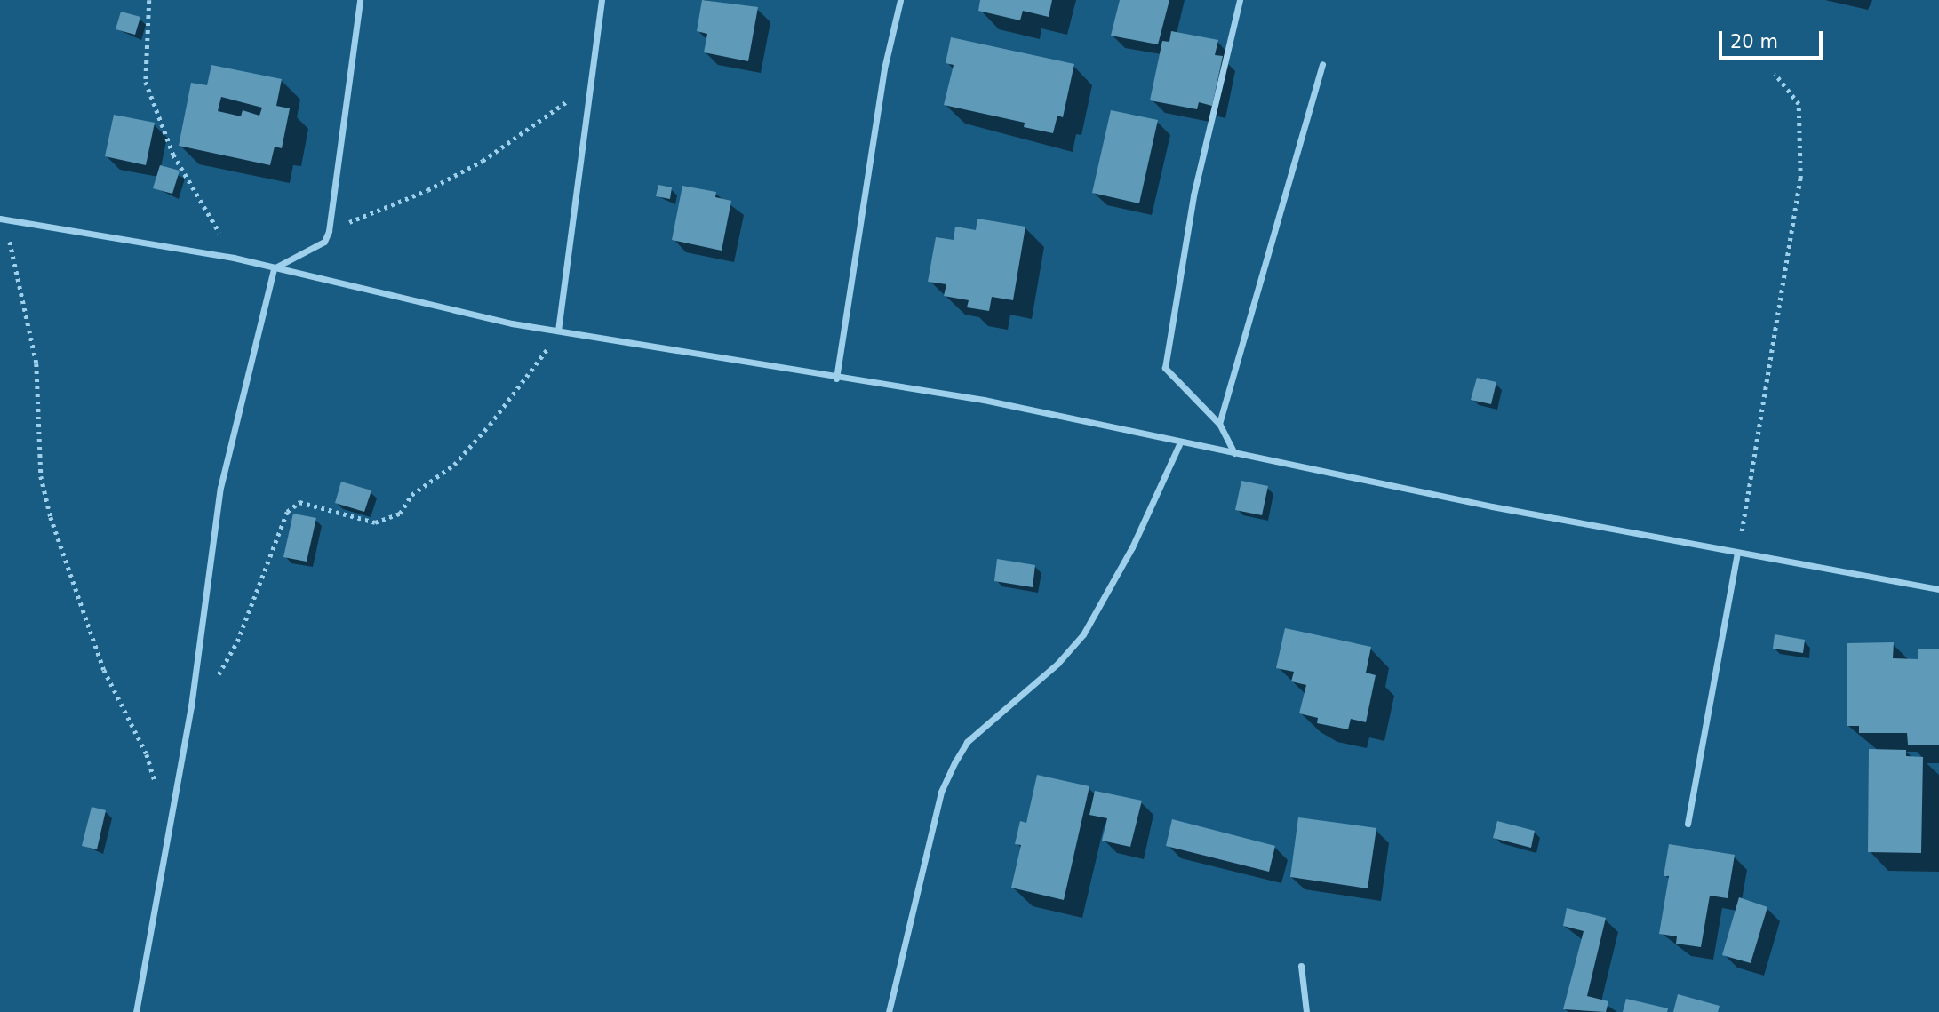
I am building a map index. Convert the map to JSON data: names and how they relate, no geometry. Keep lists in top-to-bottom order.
{
  "scale_bar": "20 m"
}
